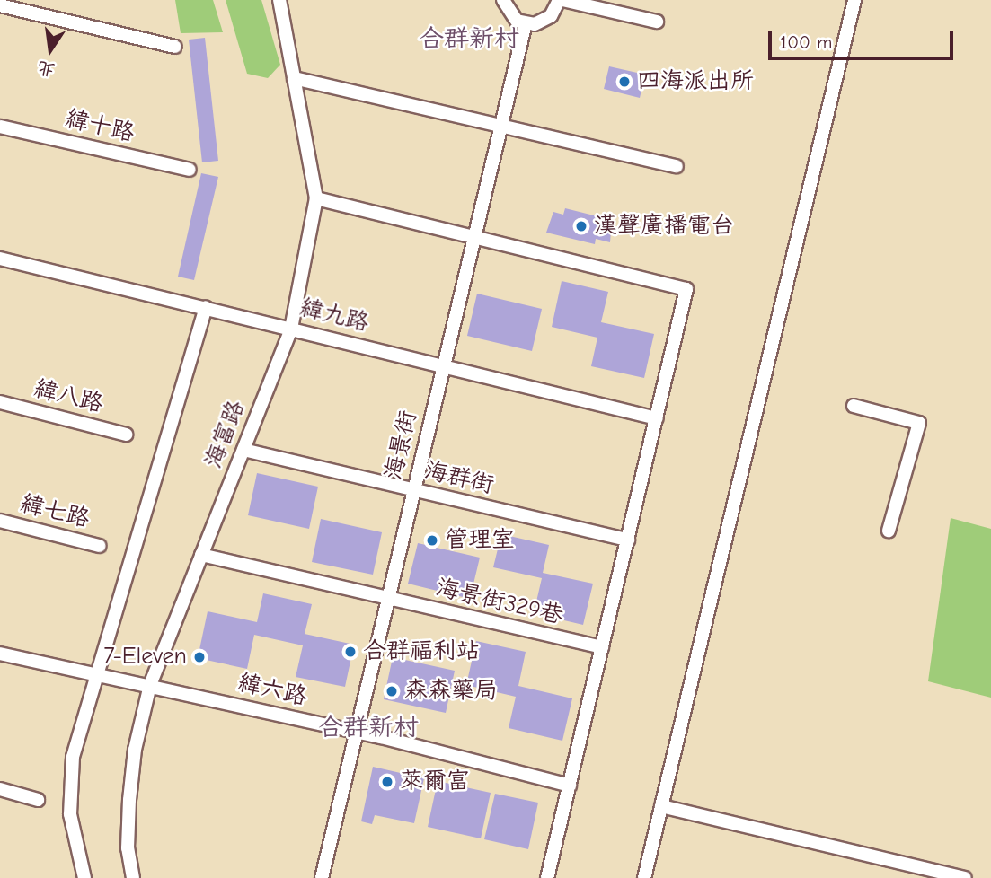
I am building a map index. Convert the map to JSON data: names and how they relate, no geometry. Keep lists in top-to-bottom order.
{
  "streets": {
    "street": [
      "緯十路",
      "緯九路",
      "緯八路",
      "海富路",
      "海景街",
      "海群街",
      "緯七路",
      "海景街329巷",
      "緯六路"
    ]
  },
  "crossings": [
    ["緯九路", "海富路"],
    ["緯九路", "海景街"],
    ["海富路", "海群街"],
    ["海富路", "海景街329巷"],
    ["海富路", "緯六路"],
    ["海景街", "海群街"],
    ["海景街", "海景街329巷"],
    ["海景街", "緯六路"]
  ],
  "districts": ["合群新村", "合群新村"],
  "places": [
    "四海派出所",
    "漢聲廣播電台",
    "管理室",
    "合群福利站",
    "7-Eleven",
    "森森藥局",
    "萊爾富"
  ],
  "scale_bar": "100 m",
  "north": "bottom"
}
